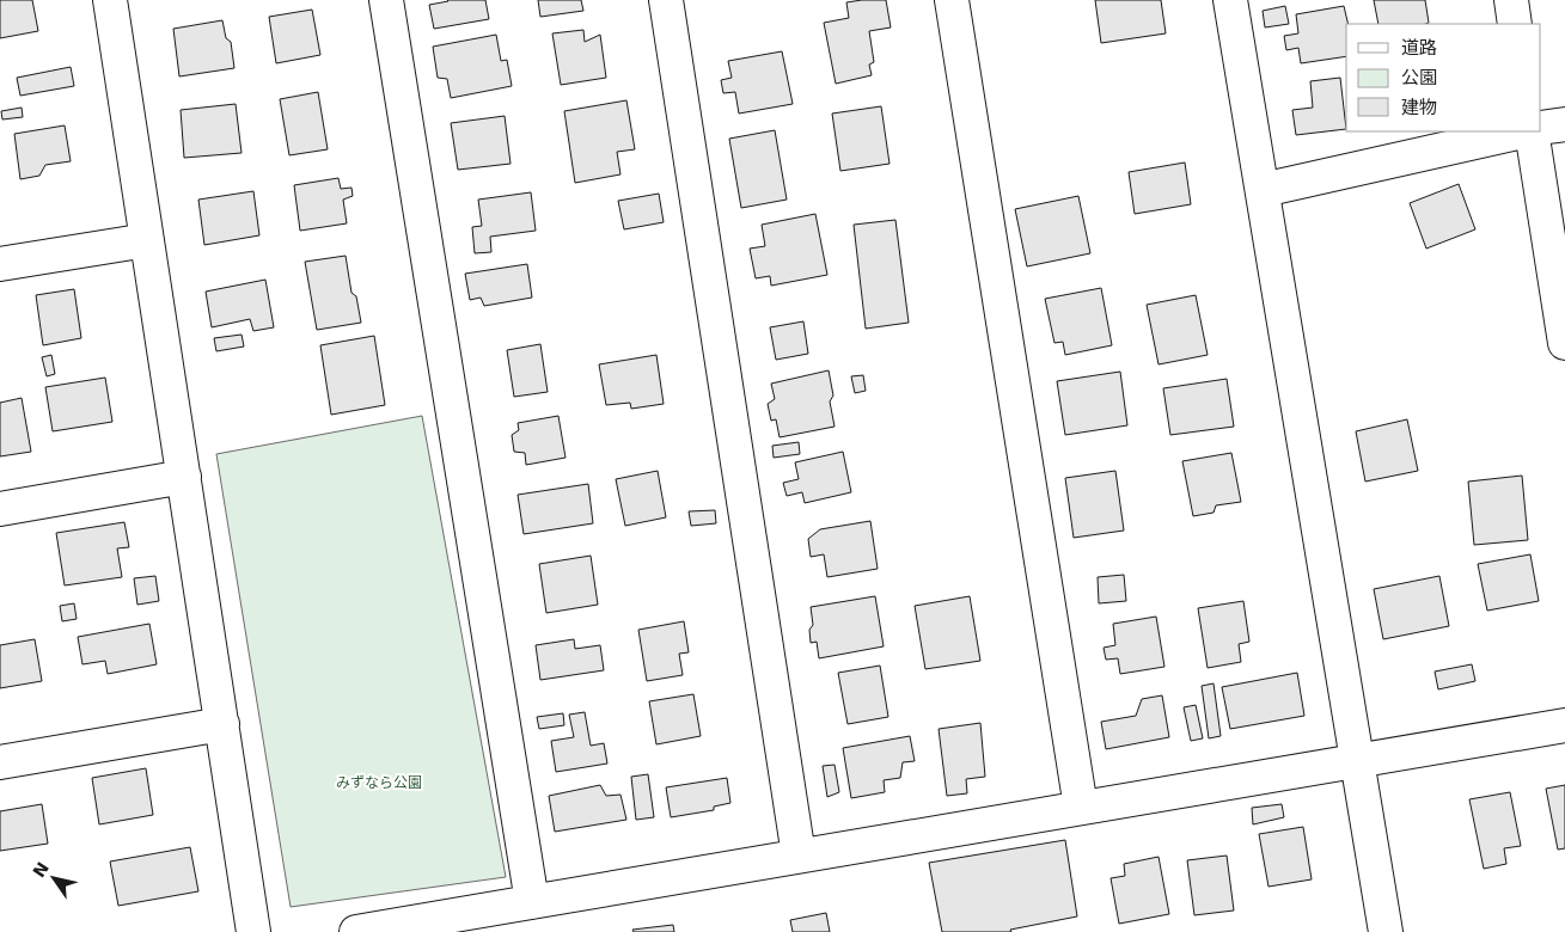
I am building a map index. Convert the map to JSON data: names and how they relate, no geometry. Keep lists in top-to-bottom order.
{
  "parks": ["みずなら公園"],
  "legend": ["道路", "公園", "建物"],
  "north": "top left"
}
